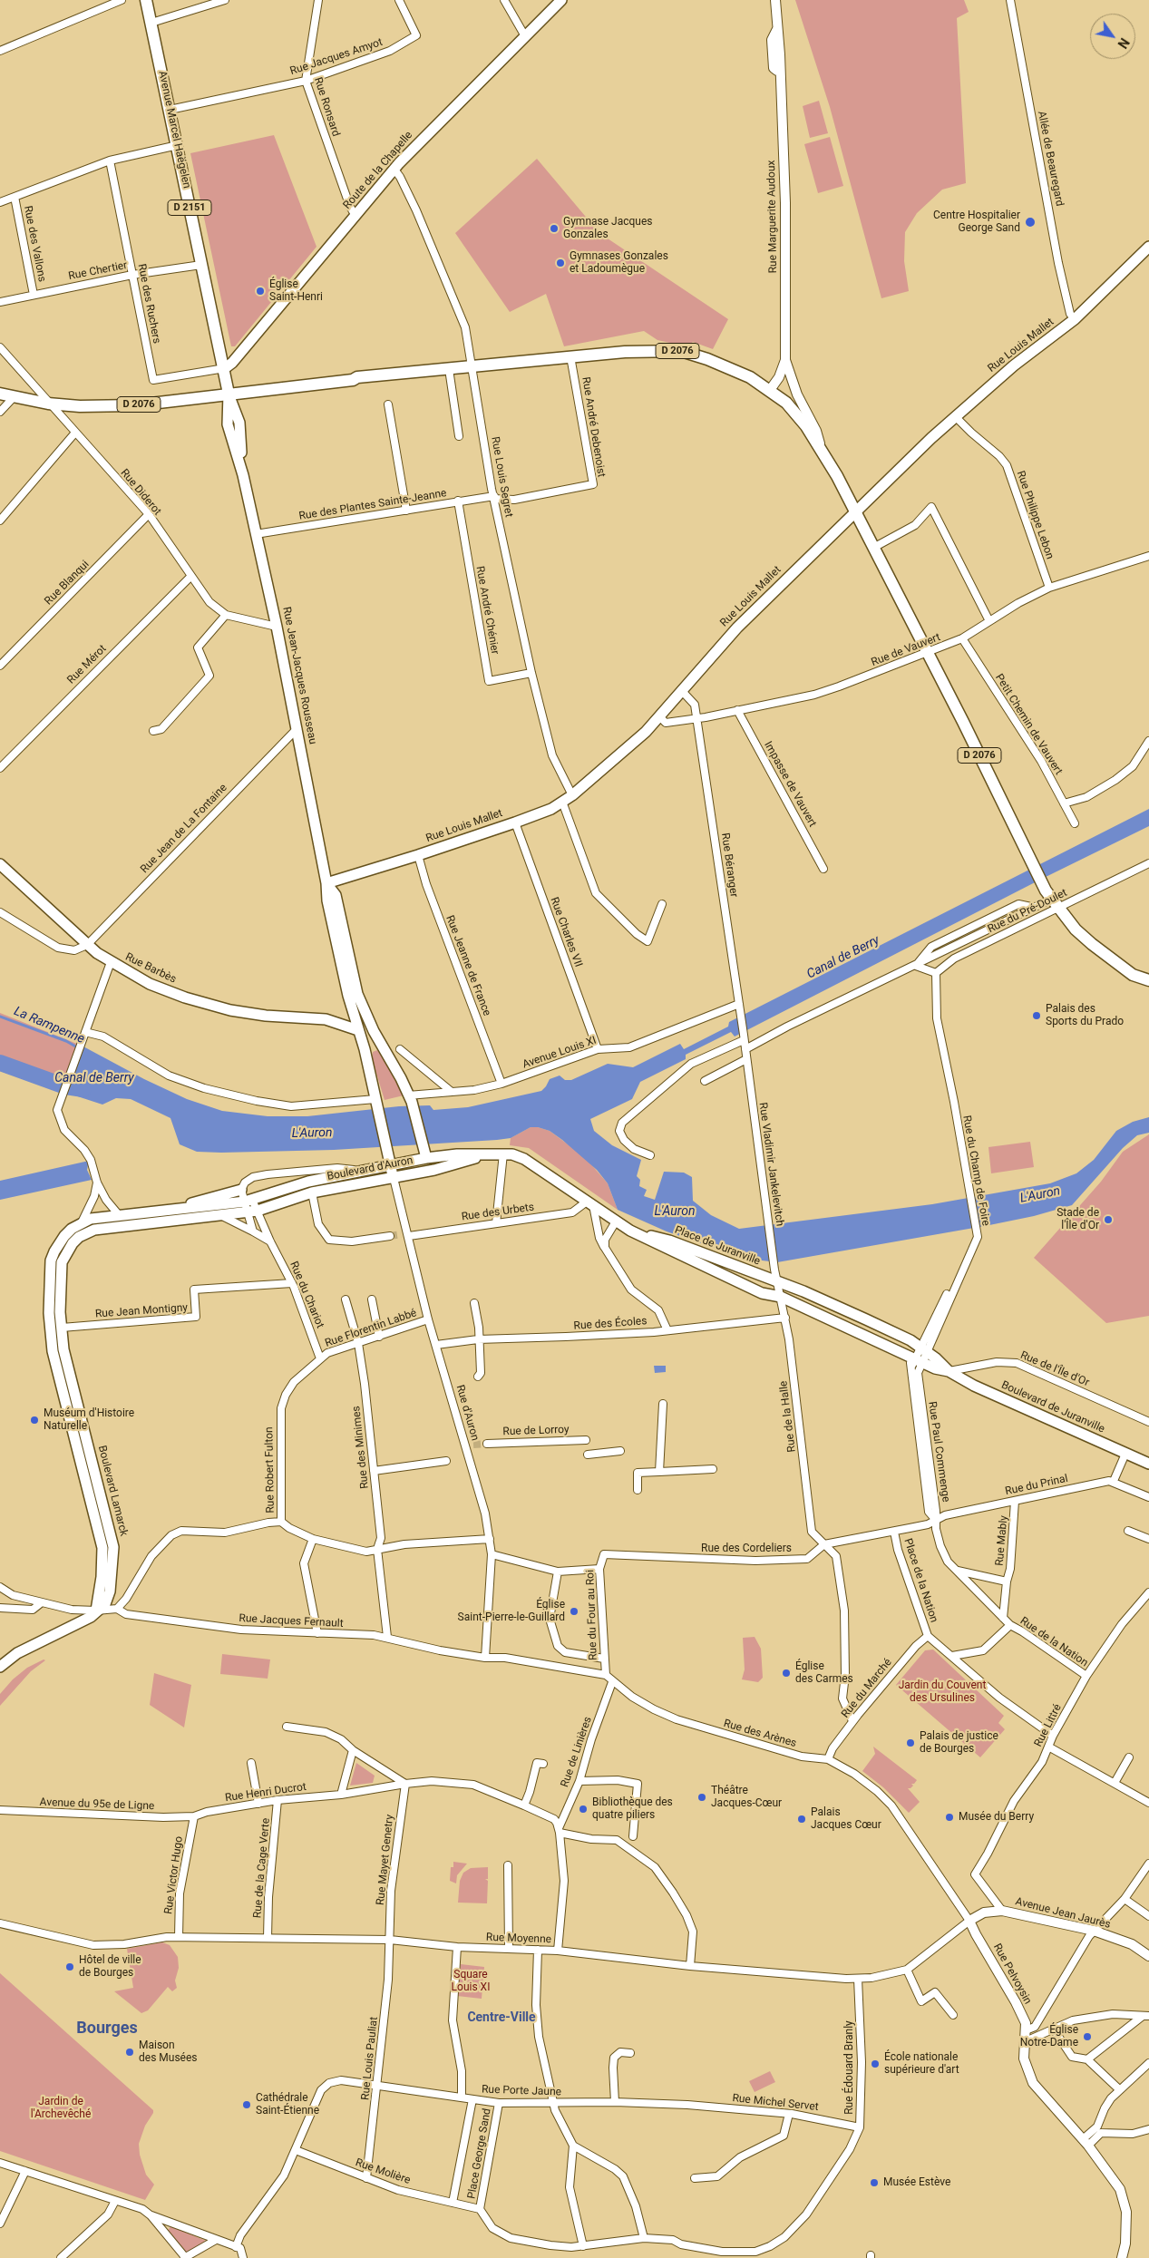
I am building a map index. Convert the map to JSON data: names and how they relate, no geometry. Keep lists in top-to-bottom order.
{
  "streets": {
    "main road": [
      "Avenue Marcel Haëgelen",
      "Route de la Chapelle",
      "D 2151",
      "Rue Louis Mallet",
      "D 2076",
      "Rue Jean-Jacques Rousseau",
      "Rue Barbès",
      "Boulevard d'Auron",
      "Place de Juranville",
      "Boulevard de Juranville",
      "Boulevard Lamarck"
    ],
    "street": [
      "Rue Jacques Amyot",
      "Rue Ronsard",
      "Allée de Beauregard",
      "Rue Marguerite Audoux",
      "Rue des Vallons",
      "Rue Chertier",
      "Rue des Ruchers",
      "Rue André Debenoist",
      "Rue Louis Segret",
      "Rue Diderot",
      "Rue des Plantes Sainte-Jeanne",
      "Rue Philippe Lebon",
      "Rue Blanqui",
      "Rue André Chénier",
      "Rue de Vauvert",
      "Rue Mérot",
      "Petit Chemin de Vauvert",
      "Impasse de Vauvert",
      "Rue Jean de La Fontaine",
      "Rue Béranger",
      "Rue du Pré-Doulet",
      "Rue Charles VII",
      "Rue Jeanne de France",
      "Avenue Louis XI",
      "Rue Vladimir Jankelevitch",
      "Rue du Champ de Foire",
      "Rue des Urbets",
      "Rue du Chariot",
      "Rue Jean Montigny",
      "Rue des Écoles",
      "Rue Florentin Labbé",
      "Rue de l'Île d'Or",
      "Rue d'Auron",
      "Rue de la Halle",
      "Rue de Lorroy",
      "Rue des Minimes",
      "Rue Paul Commenge",
      "Rue Robert Fulton",
      "Rue du Prinal",
      "Rue Mably",
      "Rue des Cordeliers",
      "Place de la Nation",
      "Rue du Four au Roi",
      "Rue Jacques Fernault",
      "Rue de la Nation",
      "Rue du Marché",
      "Rue Littré",
      "Rue des Arènes",
      "Rue de Linières",
      "Rue Henri Ducrot",
      "Avenue du 95e de Ligne",
      "Rue Mayet Genetry",
      "Rue de la Cage Verte",
      "Rue Victor Hugo",
      "Avenue Jean Jaurès",
      "Rue Moyenne",
      "Rue Pelvoysin",
      "Rue Louis Pauliat",
      "Rue Édouard Branly",
      "Rue Porte Jaune",
      "Rue Michel Servet",
      "Place George Sand",
      "Rue Molière"
    ]
  },
  "crossings": [
    ["Rue Jacques Amyot", "Rue Ronsard"],
    ["Rue Jacques Amyot", "Avenue Marcel Haëgelen"],
    ["Rue Ronsard", "Route de la Chapelle"],
    ["Avenue Marcel Haëgelen", "Route de la Chapelle"],
    ["Avenue Marcel Haëgelen", "Rue Chertier"],
    ["Avenue Marcel Haëgelen", "Rue des Ruchers"],
    ["Avenue Marcel Haëgelen", "D 2076"],
    ["Avenue Marcel Haëgelen", "Rue Jean-Jacques Rousseau"],
    ["Allée de Beauregard", "Rue Louis Mallet"],
    ["Route de la Chapelle", "Rue des Ruchers"],
    ["Route de la Chapelle", "Rue Louis Segret"],
    ["Rue Marguerite Audoux", "D 2076"],
    ["Rue des Vallons", "Rue Chertier"],
    ["Rue Chertier", "Rue des Ruchers"],
    ["Rue Louis Mallet", "D 2076"],
    ["Rue Louis Mallet", "Rue Louis Segret"],
    ["Rue Louis Mallet", "Rue Philippe Lebon"],
    ["Rue Louis Mallet", "Rue de Vauvert"],
    ["Rue Louis Mallet", "Rue Jean-Jacques Rousseau"],
    ["Rue Louis Mallet", "Rue Béranger"],
    ["Rue Louis Mallet", "Rue Charles VII"],
    ["Rue Louis Mallet", "Rue Jeanne de France"],
    ["D 2076", "Rue André Debenoist"],
    ["D 2076", "Rue Louis Segret"],
    ["D 2076", "Rue Diderot"],
    ["D 2076", "Rue de Vauvert"],
    ["D 2076", "Rue Jean-Jacques Rousseau"],
    ["D 2076", "Rue du Pré-Doulet"],
    ["Rue André Debenoist", "Rue Louis Segret"],
    ["Rue André Debenoist", "Rue des Plantes Sainte-Jeanne"],
    ["Rue Louis Segret", "Rue des Plantes Sainte-Jeanne"],
    ["Rue Louis Segret", "Rue André Chénier"],
    ["Rue Diderot", "Rue Blanqui"],
    ["Rue Diderot", "Rue Mérot"],
    ["Rue Diderot", "Rue Jean-Jacques Rousseau"],
    ["Rue des Plantes Sainte-Jeanne", "Rue André Chénier"],
    ["Rue des Plantes Sainte-Jeanne", "Rue Jean-Jacques Rousseau"],
    ["Rue Philippe Lebon", "Rue de Vauvert"],
    ["Rue de Vauvert", "Petit Chemin de Vauvert"],
    ["Rue de Vauvert", "Impasse de Vauvert"],
    ["Rue de Vauvert", "Rue Béranger"],
    ["Rue Jean-Jacques Rousseau", "Rue Jean de La Fontaine"],
    ["Rue Jean-Jacques Rousseau", "Rue Barbès"],
    ["Rue Jean-Jacques Rousseau", "Avenue Louis XI"],
    ["Rue Jean-Jacques Rousseau", "Boulevard d'Auron"],
    ["Rue Jean-Jacques Rousseau", "Rue d'Auron"],
    ["Rue Jean de La Fontaine", "Rue Barbès"],
    ["Rue Béranger", "Rue du Pré-Doulet"],
    ["Rue Béranger", "Avenue Louis XI"],
    ["Rue Béranger", "Rue Vladimir Jankelevitch"],
    ["Rue du Pré-Doulet", "Rue Vladimir Jankelevitch"],
    ["Rue du Pré-Doulet", "Rue du Champ de Foire"],
    ["Rue Charles VII", "Avenue Louis XI"],
    ["Rue Jeanne de France", "Avenue Louis XI"],
    ["Rue Vladimir Jankelevitch", "Place de Juranville"],
    ["Rue Vladimir Jankelevitch", "Rue de la Halle"],
    ["Boulevard d'Auron", "Rue des Urbets"],
    ["Boulevard d'Auron", "Place de Juranville"],
    ["Boulevard d'Auron", "Rue du Chariot"],
    ["Boulevard d'Auron", "Rue d'Auron"],
    ["Boulevard d'Auron", "Boulevard Lamarck"],
    ["Rue du Champ de Foire", "Place de Juranville"],
    ["Rue du Champ de Foire", "Boulevard de Juranville"],
    ["Rue du Champ de Foire", "Rue Paul Commenge"],
    ["Rue des Urbets", "Rue d'Auron"],
    ["Place de Juranville", "Boulevard de Juranville"],
    ["Place de Juranville", "Rue de la Halle"],
    ["Place de Juranville", "Rue Paul Commenge"],
    ["Rue du Chariot", "Rue Jean Montigny"],
    ["Rue du Chariot", "Rue Florentin Labbé"],
    ["Rue du Chariot", "Rue Robert Fulton"],
    ["Rue du Chariot", "Boulevard Lamarck"],
    ["Rue Jean Montigny", "Boulevard Lamarck"],
    ["Rue des Écoles", "Rue d'Auron"],
    ["Rue des Écoles", "Rue de la Halle"],
    ["Rue Florentin Labbé", "Rue d'Auron"],
    ["Rue Florentin Labbé", "Rue des Minimes"],
    ["Rue Florentin Labbé", "Rue Robert Fulton"],
    ["Rue de l'Île d'Or", "Boulevard de Juranville"],
    ["Boulevard de Juranville", "Rue Paul Commenge"],
    ["Rue d'Auron", "Rue Robert Fulton"],
    ["Rue d'Auron", "Rue Jacques Fernault"],
    ["Rue de la Halle", "Rue des Cordeliers"],
    ["Rue de la Halle", "Rue du Marché"],
    ["Rue des Minimes", "Rue Robert Fulton"],
    ["Rue des Minimes", "Rue Jacques Fernault"],
    ["Rue Paul Commenge", "Rue du Prinal"],
    ["Rue du Prinal", "Rue Mably"],
    ["Boulevard Lamarck", "Rue Jacques Fernault"],
    ["Rue des Cordeliers", "Rue du Four au Roi"],
    ["Place de la Nation", "Rue du Marché"],
    ["Place de la Nation", "Rue Littré"],
    ["Rue du Four au Roi", "Rue des Arènes"],
    ["Rue de la Nation", "Rue Littré"],
    ["Rue du Marché", "Rue des Arènes"],
    ["Rue Littré", "Avenue Jean Jaurès"],
    ["Rue des Arènes", "Rue de Linières"],
    ["Rue des Arènes", "Avenue Jean Jaurès"],
    ["Rue des Arènes", "Rue Pelvoysin"],
    ["Rue de Linières", "Rue Henri Ducrot"],
    ["Rue Henri Ducrot", "Avenue du 95e de Ligne"],
    ["Rue Henri Ducrot", "Rue Mayet Genetry"],
    ["Rue Henri Ducrot", "Rue de la Cage Verte"],
    ["Rue Henri Ducrot", "Rue Victor Hugo"],
    ["Avenue du 95e de Ligne", "Rue Victor Hugo"],
    ["Rue Mayet Genetry", "Rue Moyenne"],
    ["Rue Mayet Genetry", "Rue Louis Pauliat"],
    ["Rue de la Cage Verte", "Rue Moyenne"],
    ["Rue Victor Hugo", "Rue Moyenne"],
    ["Avenue Jean Jaurès", "Rue Pelvoysin"],
    ["Rue Moyenne", "Rue Louis Pauliat"],
    ["Rue Moyenne", "Rue Édouard Branly"],
    ["Rue Louis Pauliat", "Rue Porte Jaune"],
    ["Rue Louis Pauliat", "Rue Molière"],
    ["Rue Édouard Branly", "Rue Michel Servet"],
    ["Rue Édouard Branly", "Place George Sand"],
    ["Rue Édouard Branly", "Rue Molière"],
    ["Rue Porte Jaune", "Rue Michel Servet"],
    ["Rue Porte Jaune", "Place George Sand"],
    ["Rue Porte Jaune", "Rue Molière"],
    ["Place George Sand", "Rue Molière"]
  ],
  "districts": ["Centre-Ville", "Bourges"],
  "water": ["Canal de Berry", "La Rampenne", "L'Auron"],
  "parks": ["Jardin du Couvent des Ursulines", "Square Louis XI", "Jardin de l'Archevêché"],
  "places": [
    "Centre Hospitalier George Sand",
    "Gymnase Jacques Gonzales",
    "Gymnases Gonzales et Ladoumègue",
    "Église Saint-Henri",
    "Palais des Sports du Prado",
    "Stade de l'Île d'Or",
    "Muséum d'Histoire Naturelle",
    "Église Saint-Pierre-le-Guillard",
    "Église des Carmes",
    "Palais de justice de Bourges",
    "Théâtre Jacques-Cœur",
    "Bibliothèque des quatre piliers",
    "Musée du Berry",
    "Palais Jacques Cœur",
    "Hôtel de ville de Bourges",
    "Église Notre-Dame",
    "Maison des Musées",
    "École nationale supérieure d'art",
    "Cathédrale Saint-Étienne",
    "Musée Estève"
  ],
  "north": "bottom right"
}
